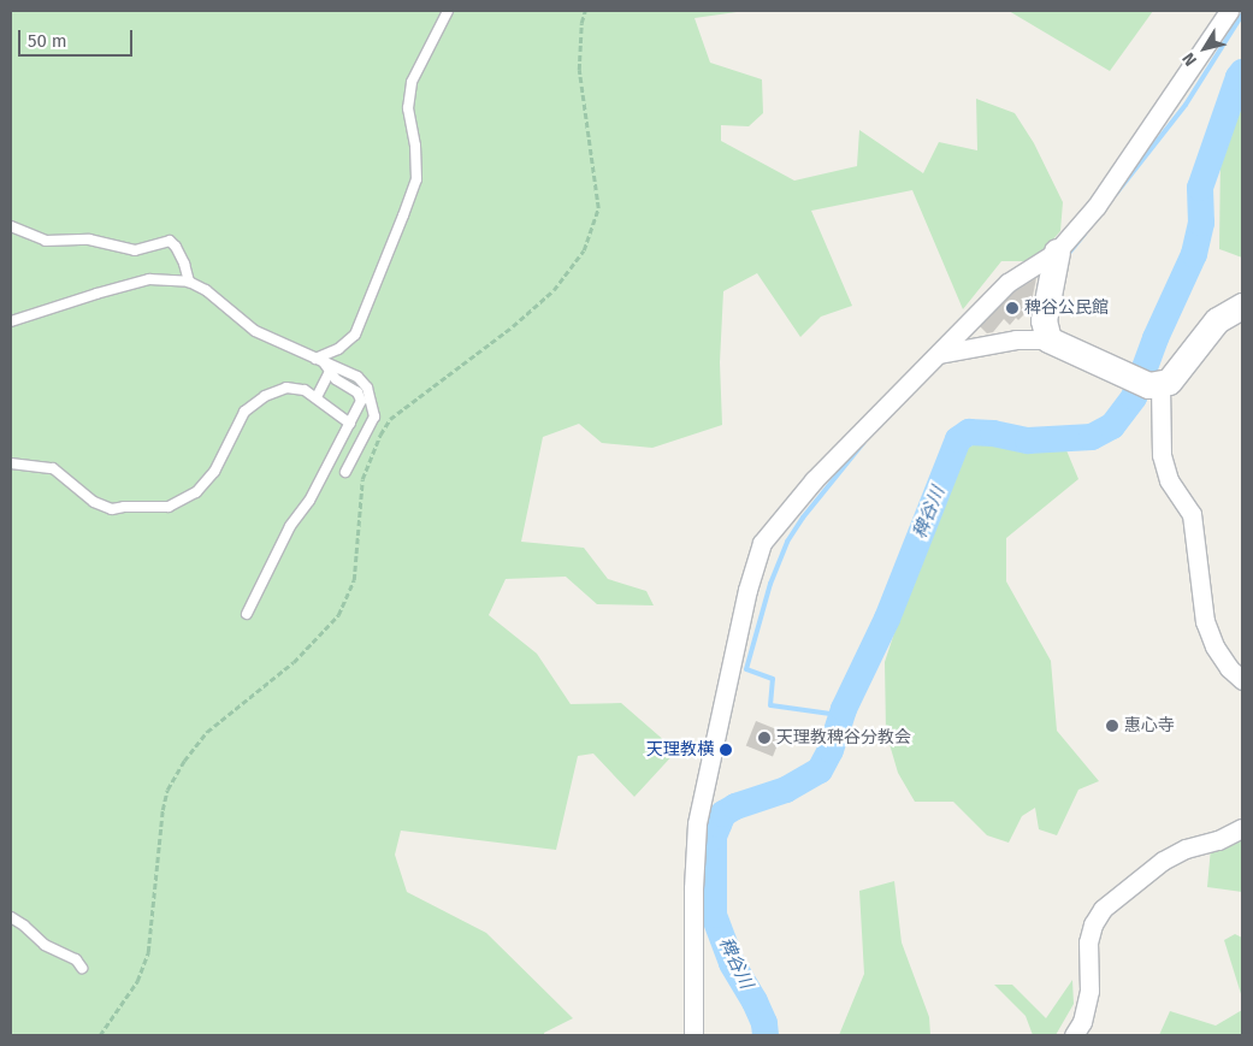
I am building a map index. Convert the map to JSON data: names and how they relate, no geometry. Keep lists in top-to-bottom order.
{
  "water": ["稗谷川"],
  "places": [
    "稗谷公民館",
    "惠心寺",
    "天理教稗谷分教会",
    "天理教横"
  ],
  "scale_bar": "50 m",
  "north": "bottom left"
}
